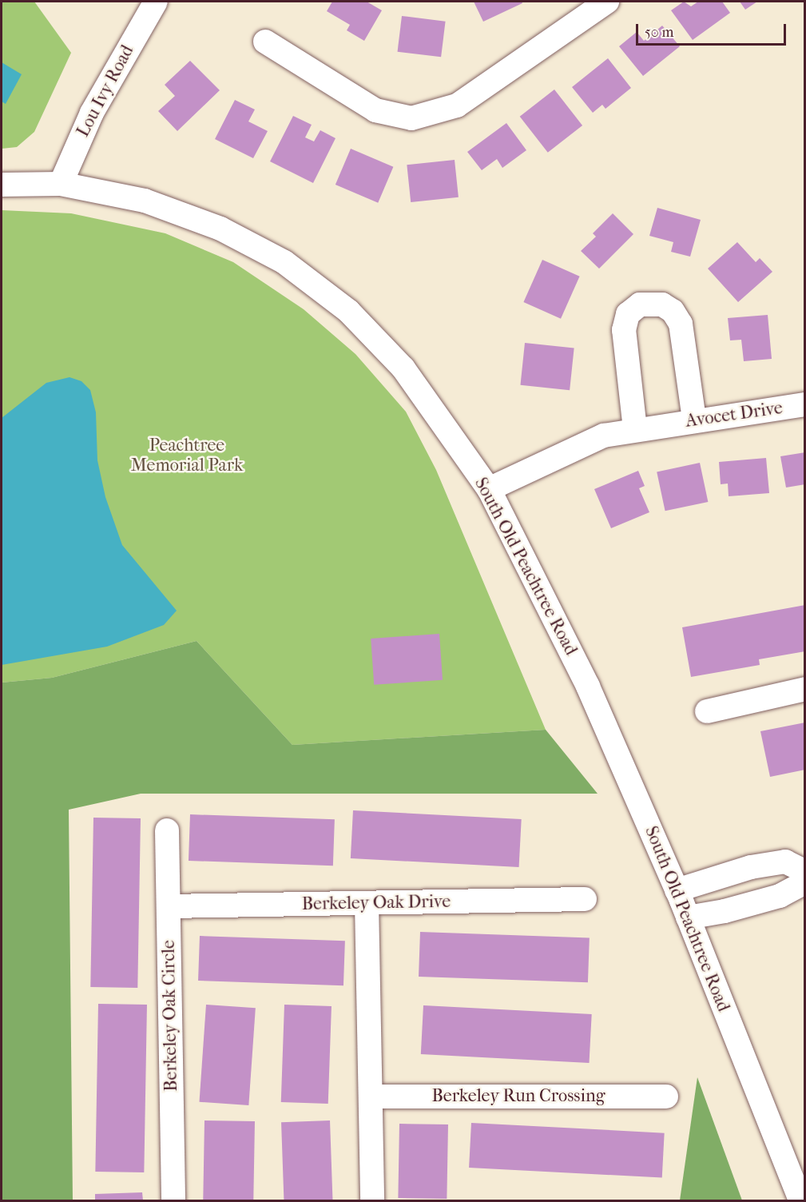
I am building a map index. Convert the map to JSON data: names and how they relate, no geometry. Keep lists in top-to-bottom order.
{
  "streets": {
    "street": [
      "Lou Ivy Road",
      "Avocet Drive",
      "South Old Peachtree Road",
      "Berkeley Oak Drive",
      "Berkeley Oak Circle",
      "Berkeley Run Crossing"
    ]
  },
  "crossings": [
    ["Lou Ivy Road", "South Old Peachtree Road"],
    ["Avocet Drive", "South Old Peachtree Road"],
    ["Berkeley Oak Drive", "Berkeley Oak Circle"]
  ],
  "parks": ["Peachtree Memorial Park"],
  "scale_bar": "50 m"
}
